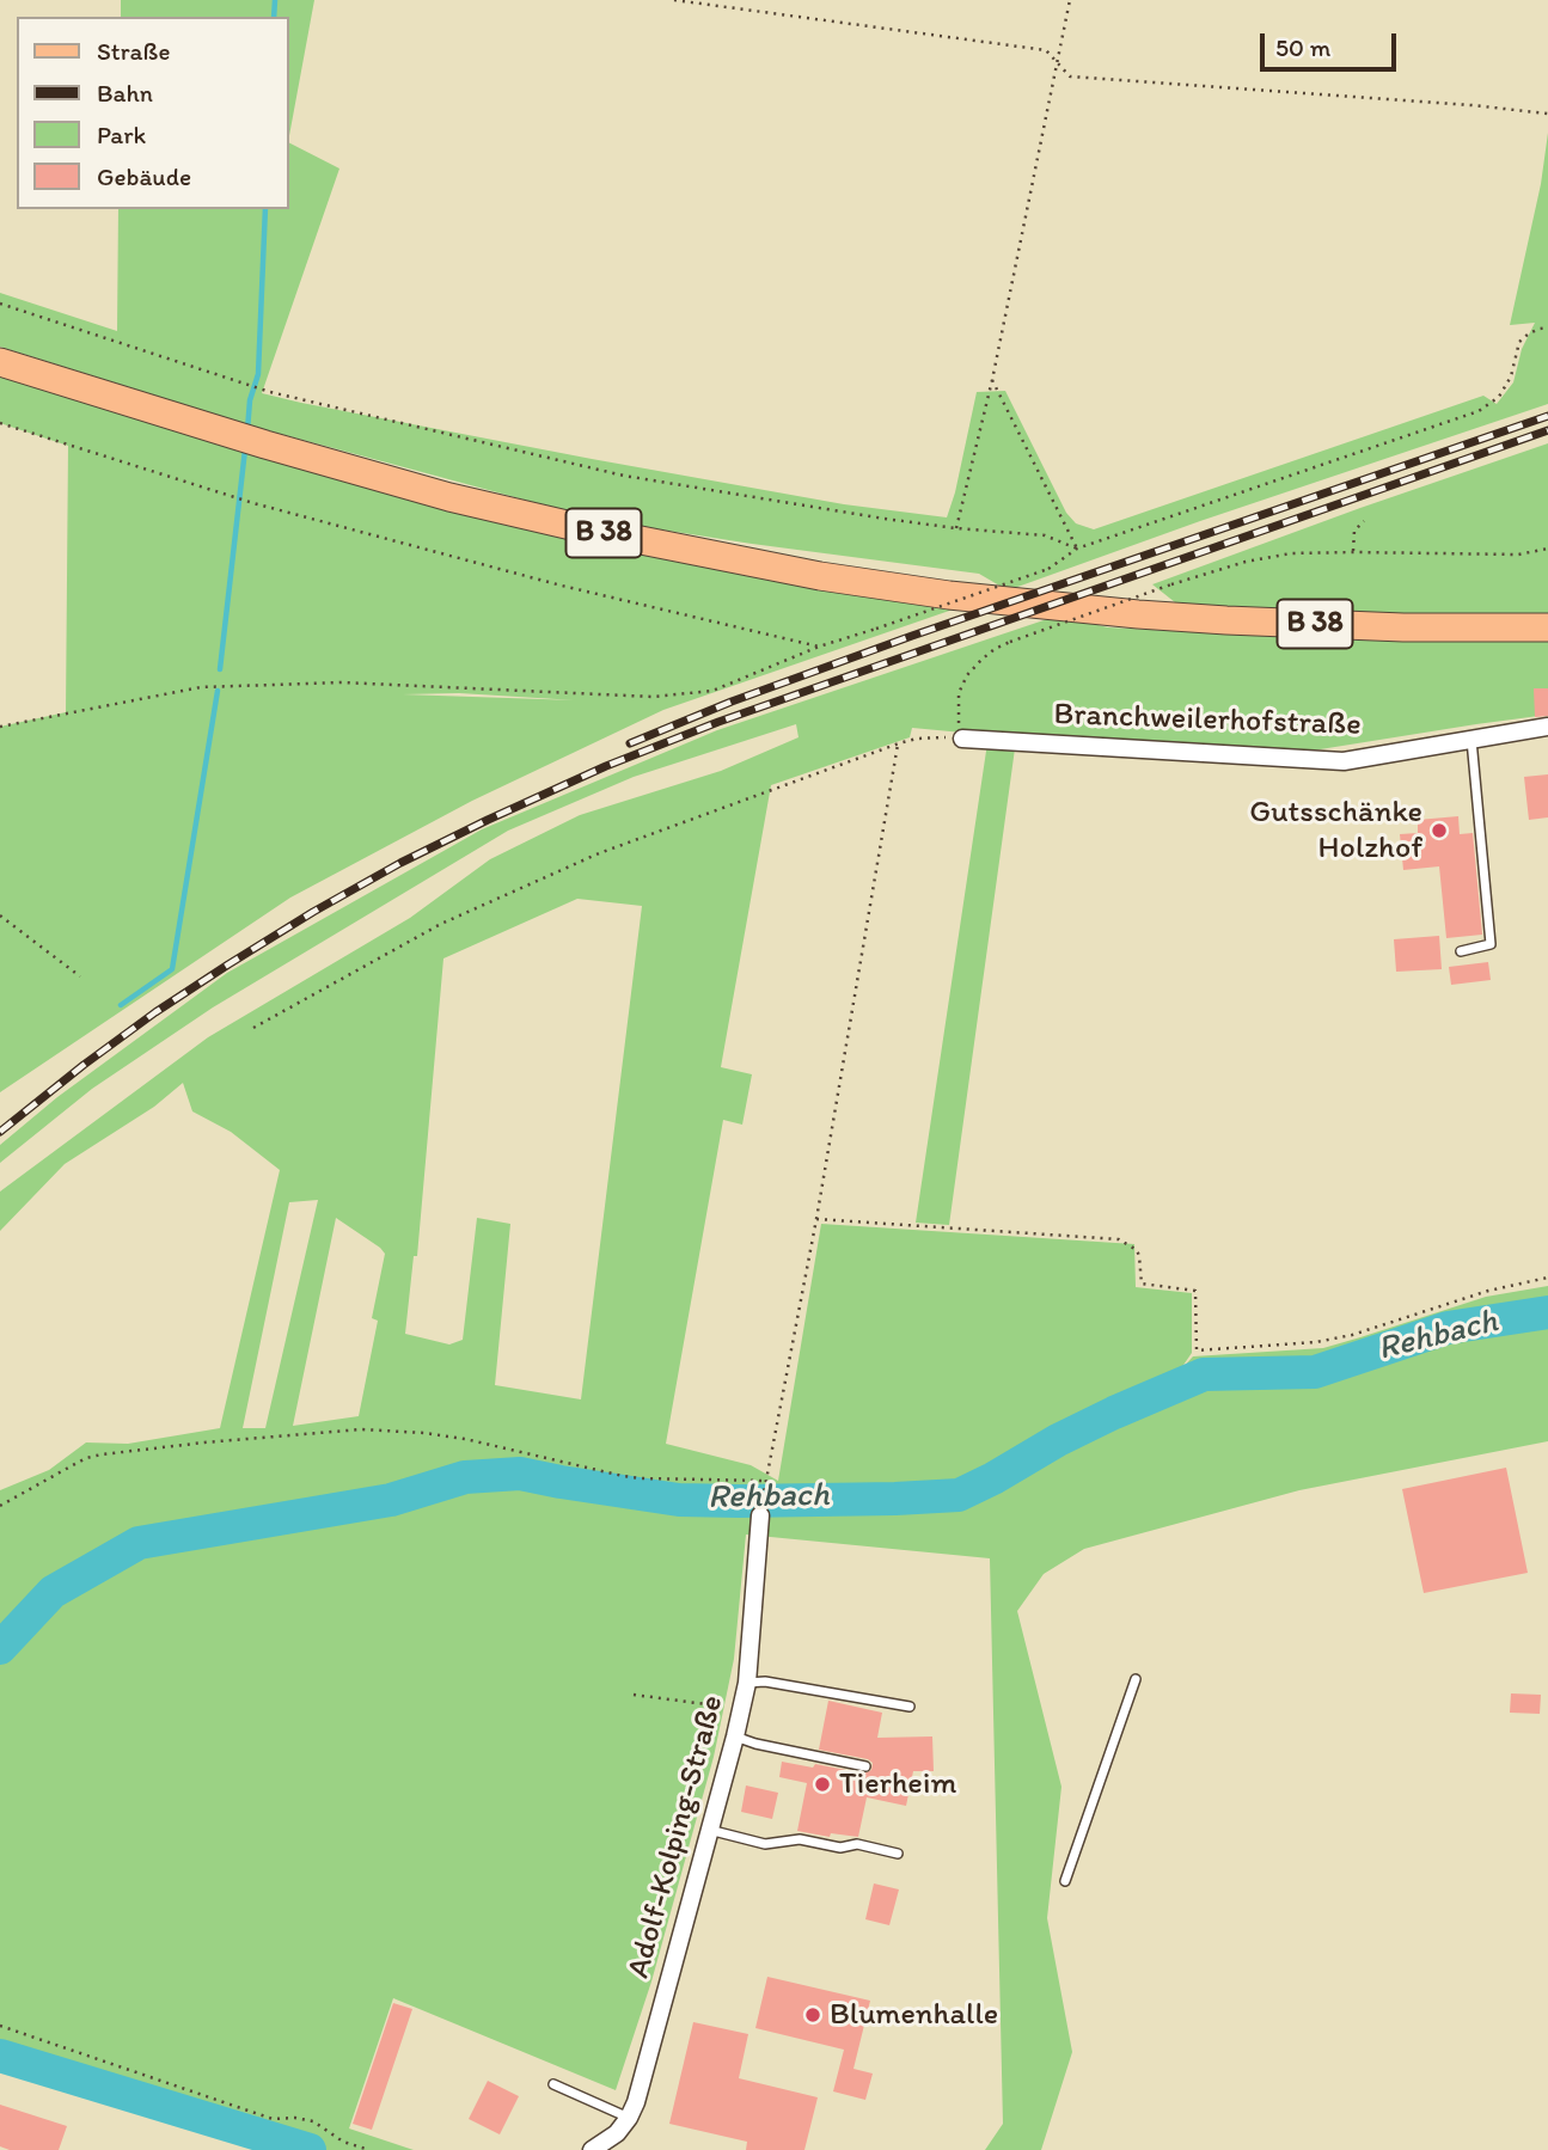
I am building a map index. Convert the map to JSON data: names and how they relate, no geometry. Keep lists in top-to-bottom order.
{
  "streets": {
    "main road": ["B 38"],
    "street": ["Branchweilerhofstraße", "Adolf-Kolping-Straße"]
  },
  "water": ["Rehbach"],
  "places": ["Gutsschänke Holzhof", "Tierheim", "Blumenhalle"],
  "legend": [
    "Straße",
    "Bahn",
    "Park",
    "Gebäude"
  ],
  "scale_bar": "50 m"
}
